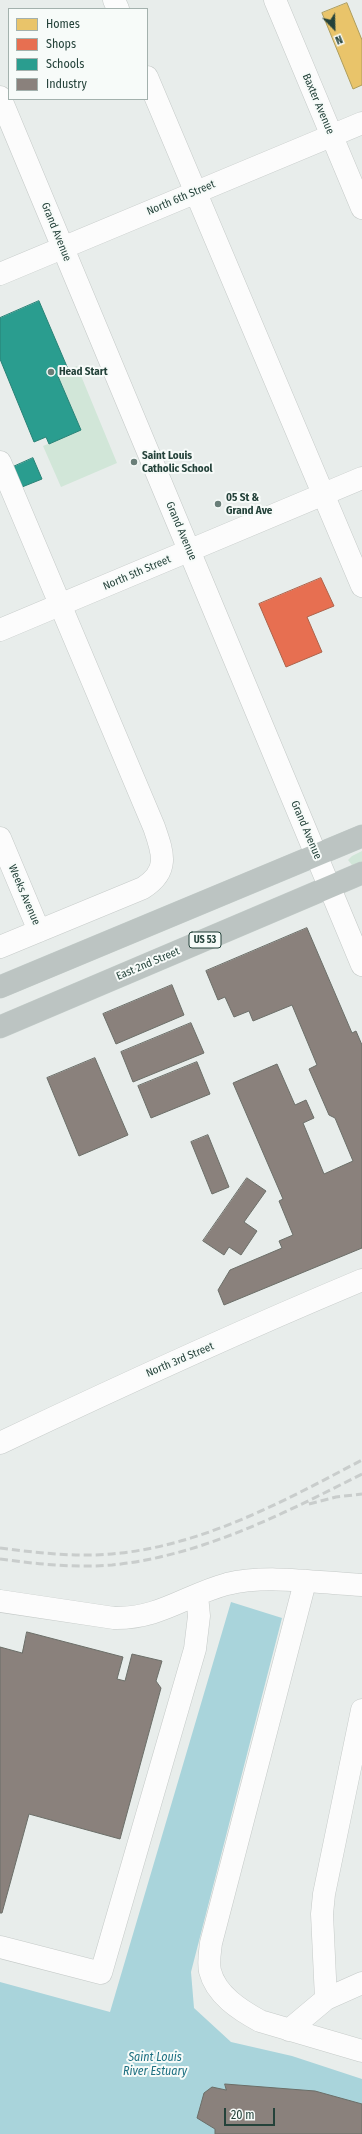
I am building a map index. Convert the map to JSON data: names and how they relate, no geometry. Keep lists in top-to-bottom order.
{
  "streets": {
    "highway": ["US 53", "East 2nd Street"],
    "street": [
      "Baxter Avenue",
      "North 6th Street",
      "Grand Avenue",
      "North 5th Street",
      "Weeks Avenue",
      "North 3rd Street"
    ]
  },
  "crossings": [
    ["Baxter Avenue", "North 6th Street"],
    ["North 6th Street", "Grand Avenue"],
    ["Grand Avenue", "North 5th Street"],
    ["Grand Avenue", "East 2nd Street"]
  ],
  "water": ["Saint Louis River Estuary"],
  "places": ["Head Start", "Saint Louis Catholic School", "05 St & Grand Ave"],
  "legend": [
    "Homes",
    "Shops",
    "Schools",
    "Industry"
  ],
  "scale_bar": "20 m",
  "north": "bottom right"
}
